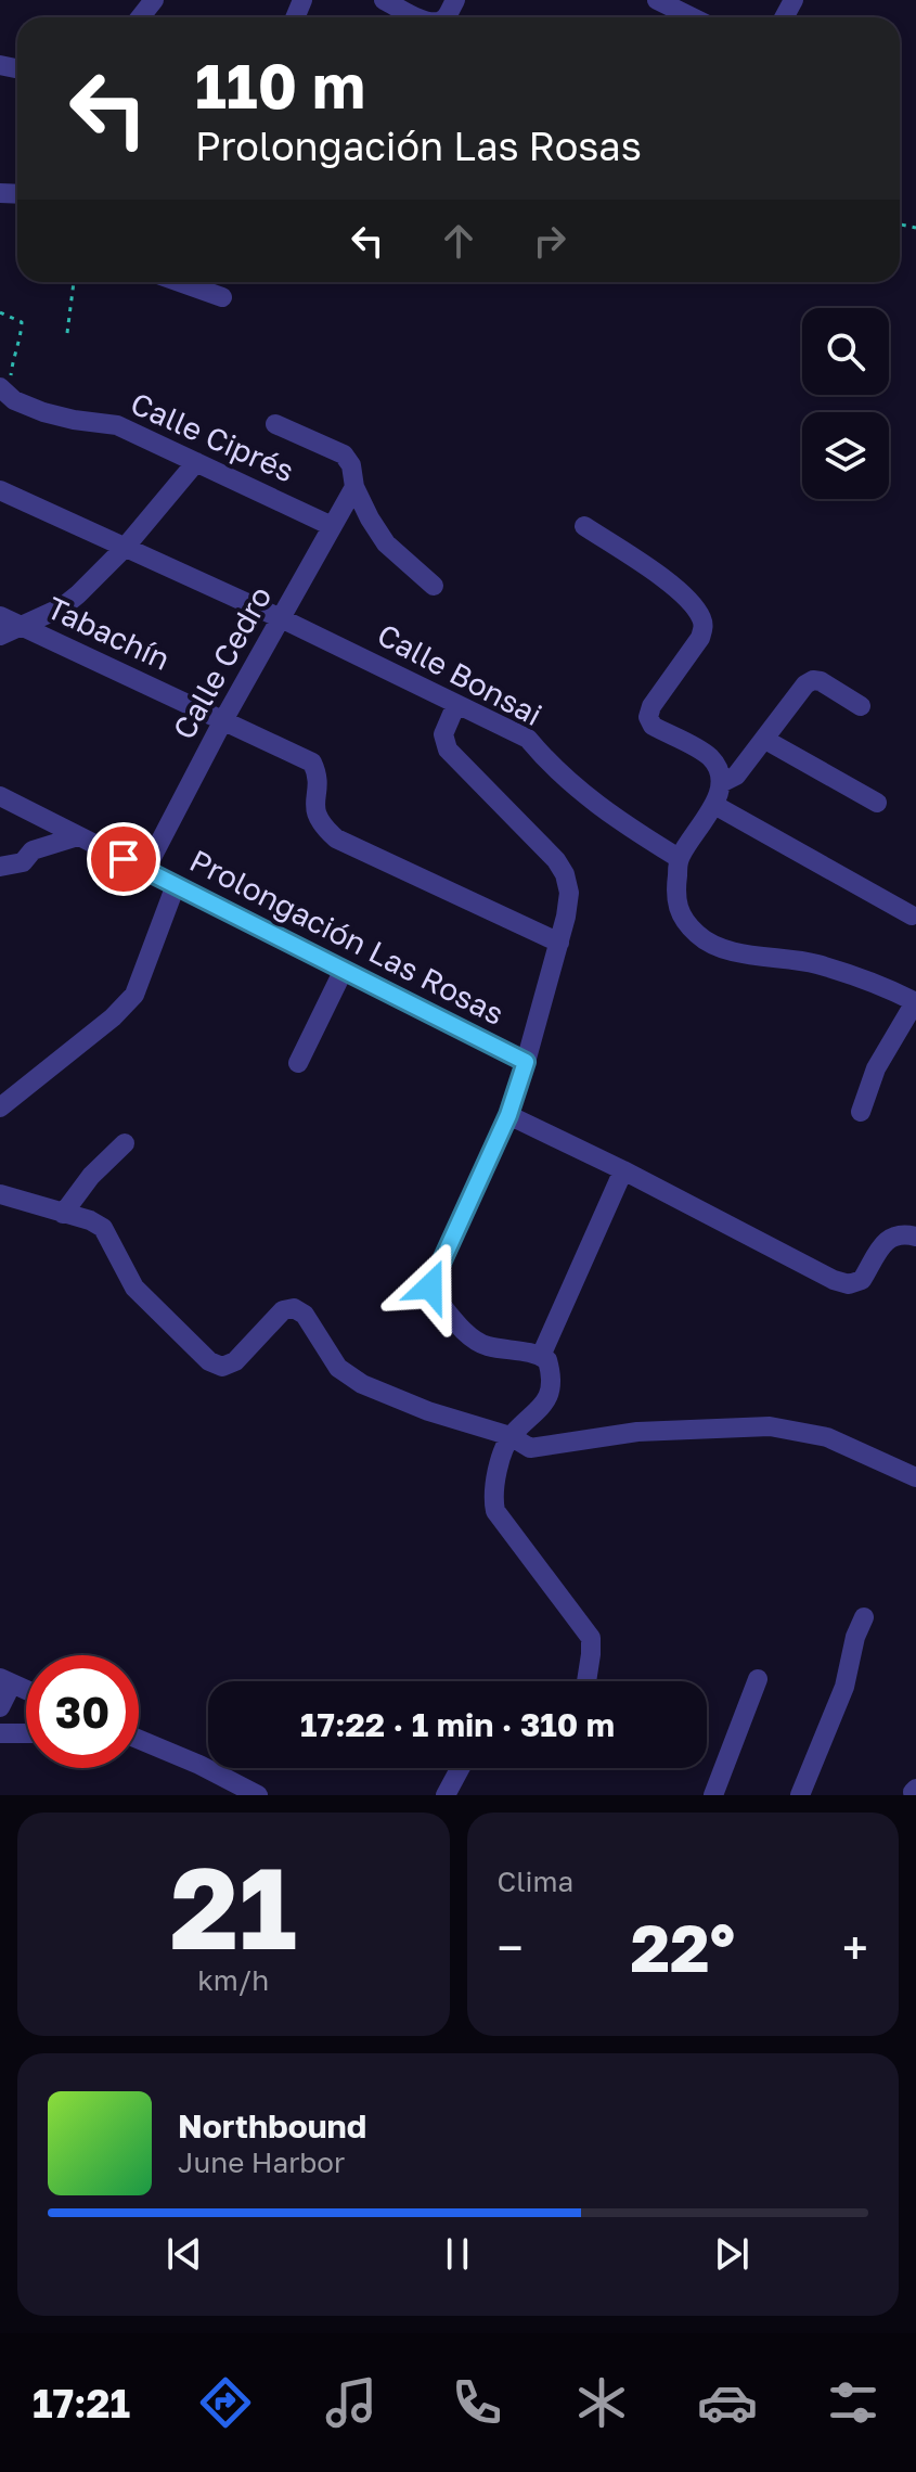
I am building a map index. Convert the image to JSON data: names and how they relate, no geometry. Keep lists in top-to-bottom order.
{
  "streets": {
    "street": [
      "Calle Ciprés",
      "Tabachín",
      "Calle Cedro",
      "Calle Bonsai",
      "Prolongación Las Rosas"
    ]
  },
  "crossings": [
    ["Calle Ciprés", "Calle Cedro"],
    ["Tabachín", "Calle Cedro"],
    ["Calle Cedro", "Calle Bonsai"],
    ["Calle Cedro", "Prolongación Las Rosas"]
  ],
  "page": {
    "turn": ["110 m", "Prolongación Las Rosas"],
    "limit": "30",
    "trip": "17:22 · 1 min · 310 m",
    "tile": [
      ["21", "km/h"],
      "Clima"
    ],
    "heat": ["−", "22°", "+"],
    "song": ["Northbound", "June Harbor"],
    "tabs": "17:21"
  }
}
